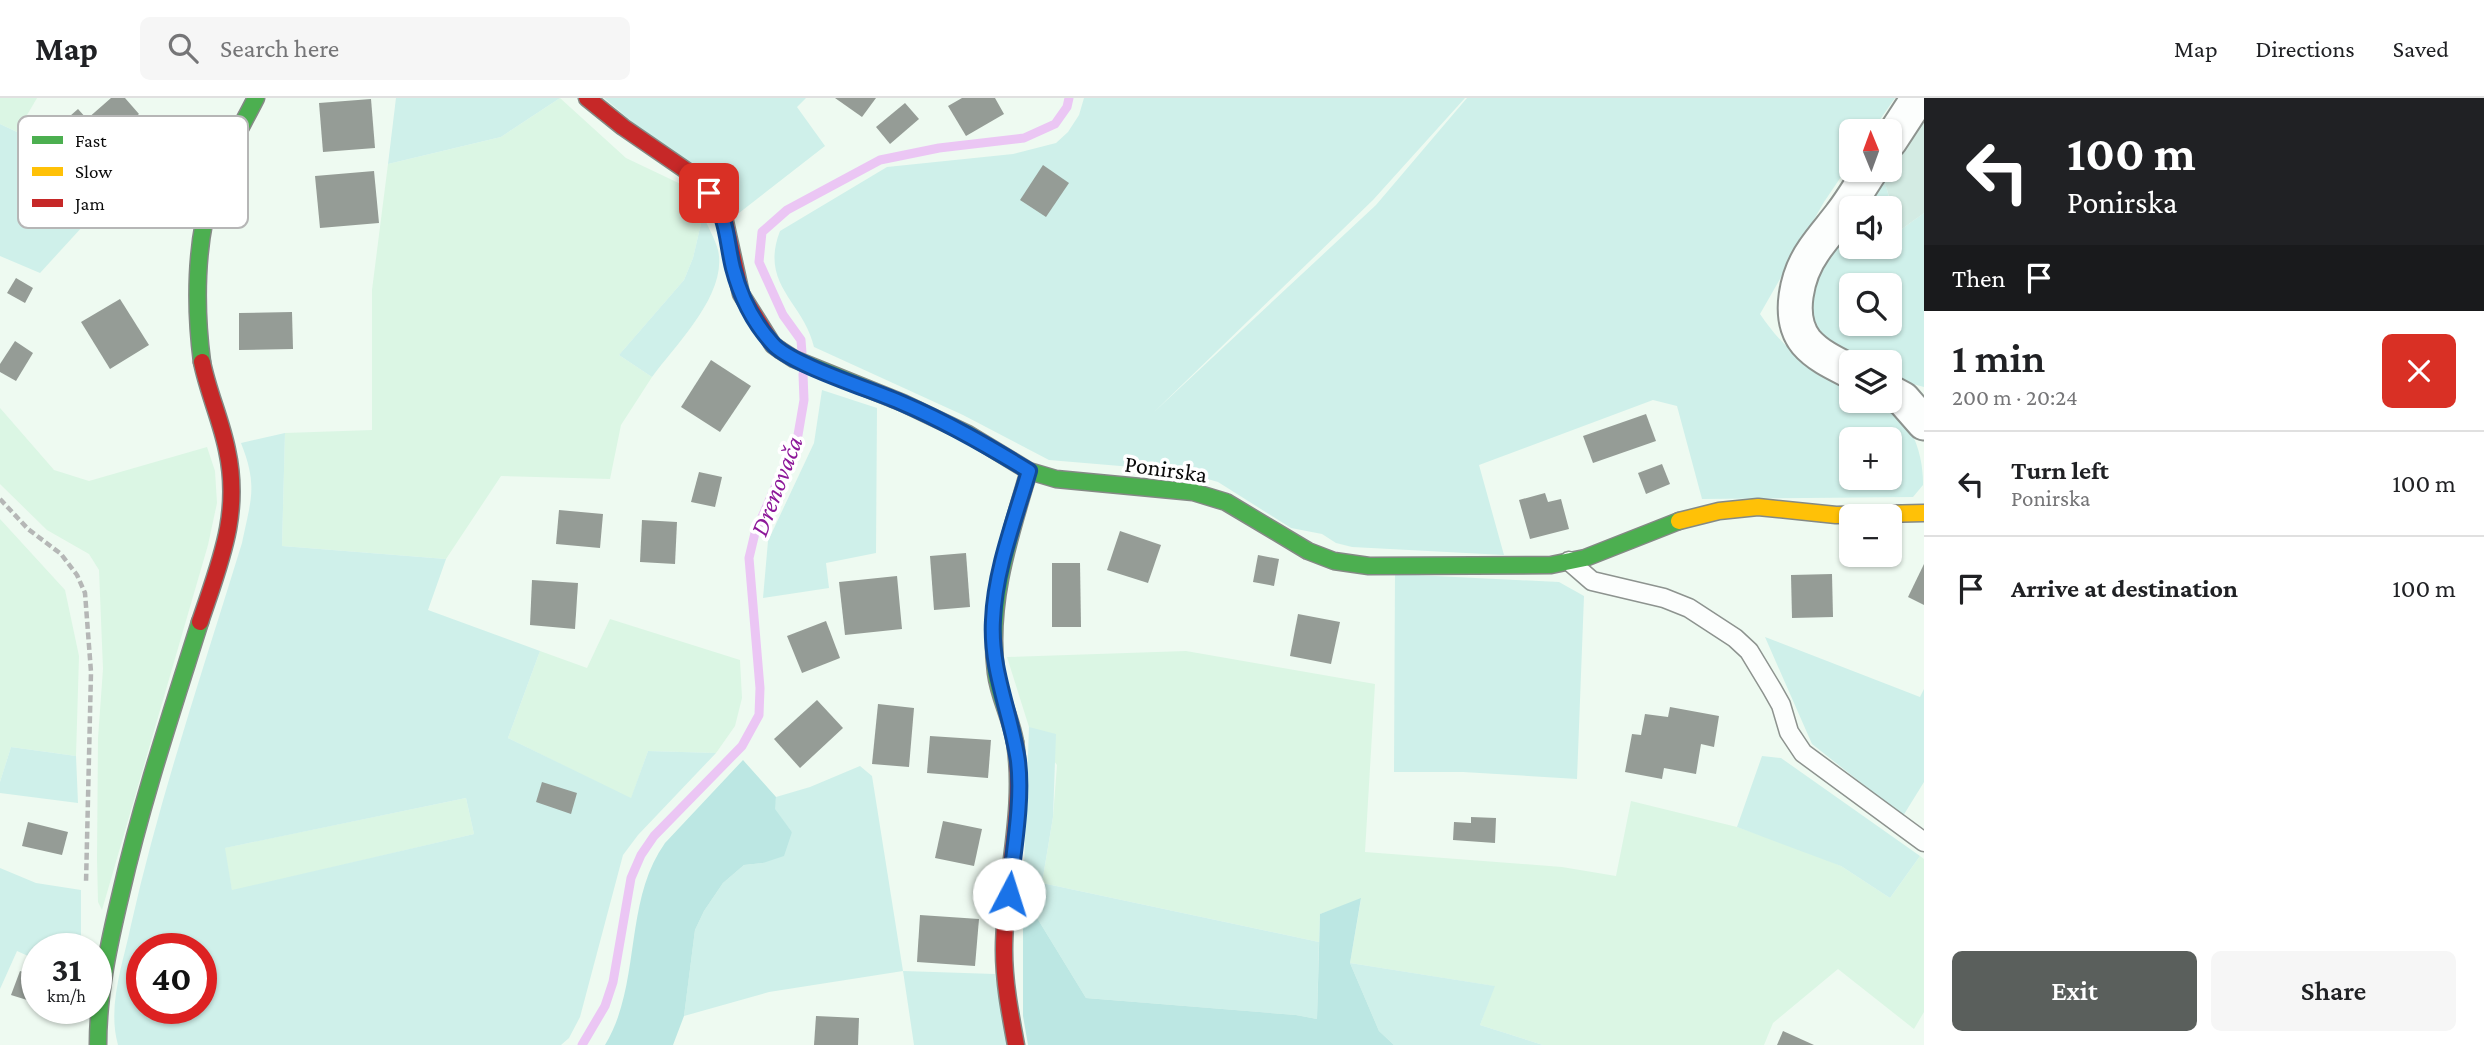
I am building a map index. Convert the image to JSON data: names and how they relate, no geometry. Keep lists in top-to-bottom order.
{
  "streets": {
    "street": ["Ponirska"]
  },
  "water": ["Drenovača"],
  "legend": ["Fast", "Slow", "Jam"],
  "north": "top",
  "page": {
    "header": "Map",
    "search": "Search here",
    "nav": ["Map", "Directions", "Saved"],
    "turn": ["100 m", "Ponirska"],
    "map_buttons": ["+", "−"],
    "then": "Then",
    "heading": ["1 min", "200 m · 20:24"],
    "list": [
      {
        "name": "Turn left",
        "note": "Ponirska",
        "value": "100 m"
      },
      {
        "name": "Arrive at destination",
        "value": "100 m"
      }
    ],
    "speed": "31 km/h",
    "limit": "40",
    "buttons": ["Exit", "Share"]
  }
}
